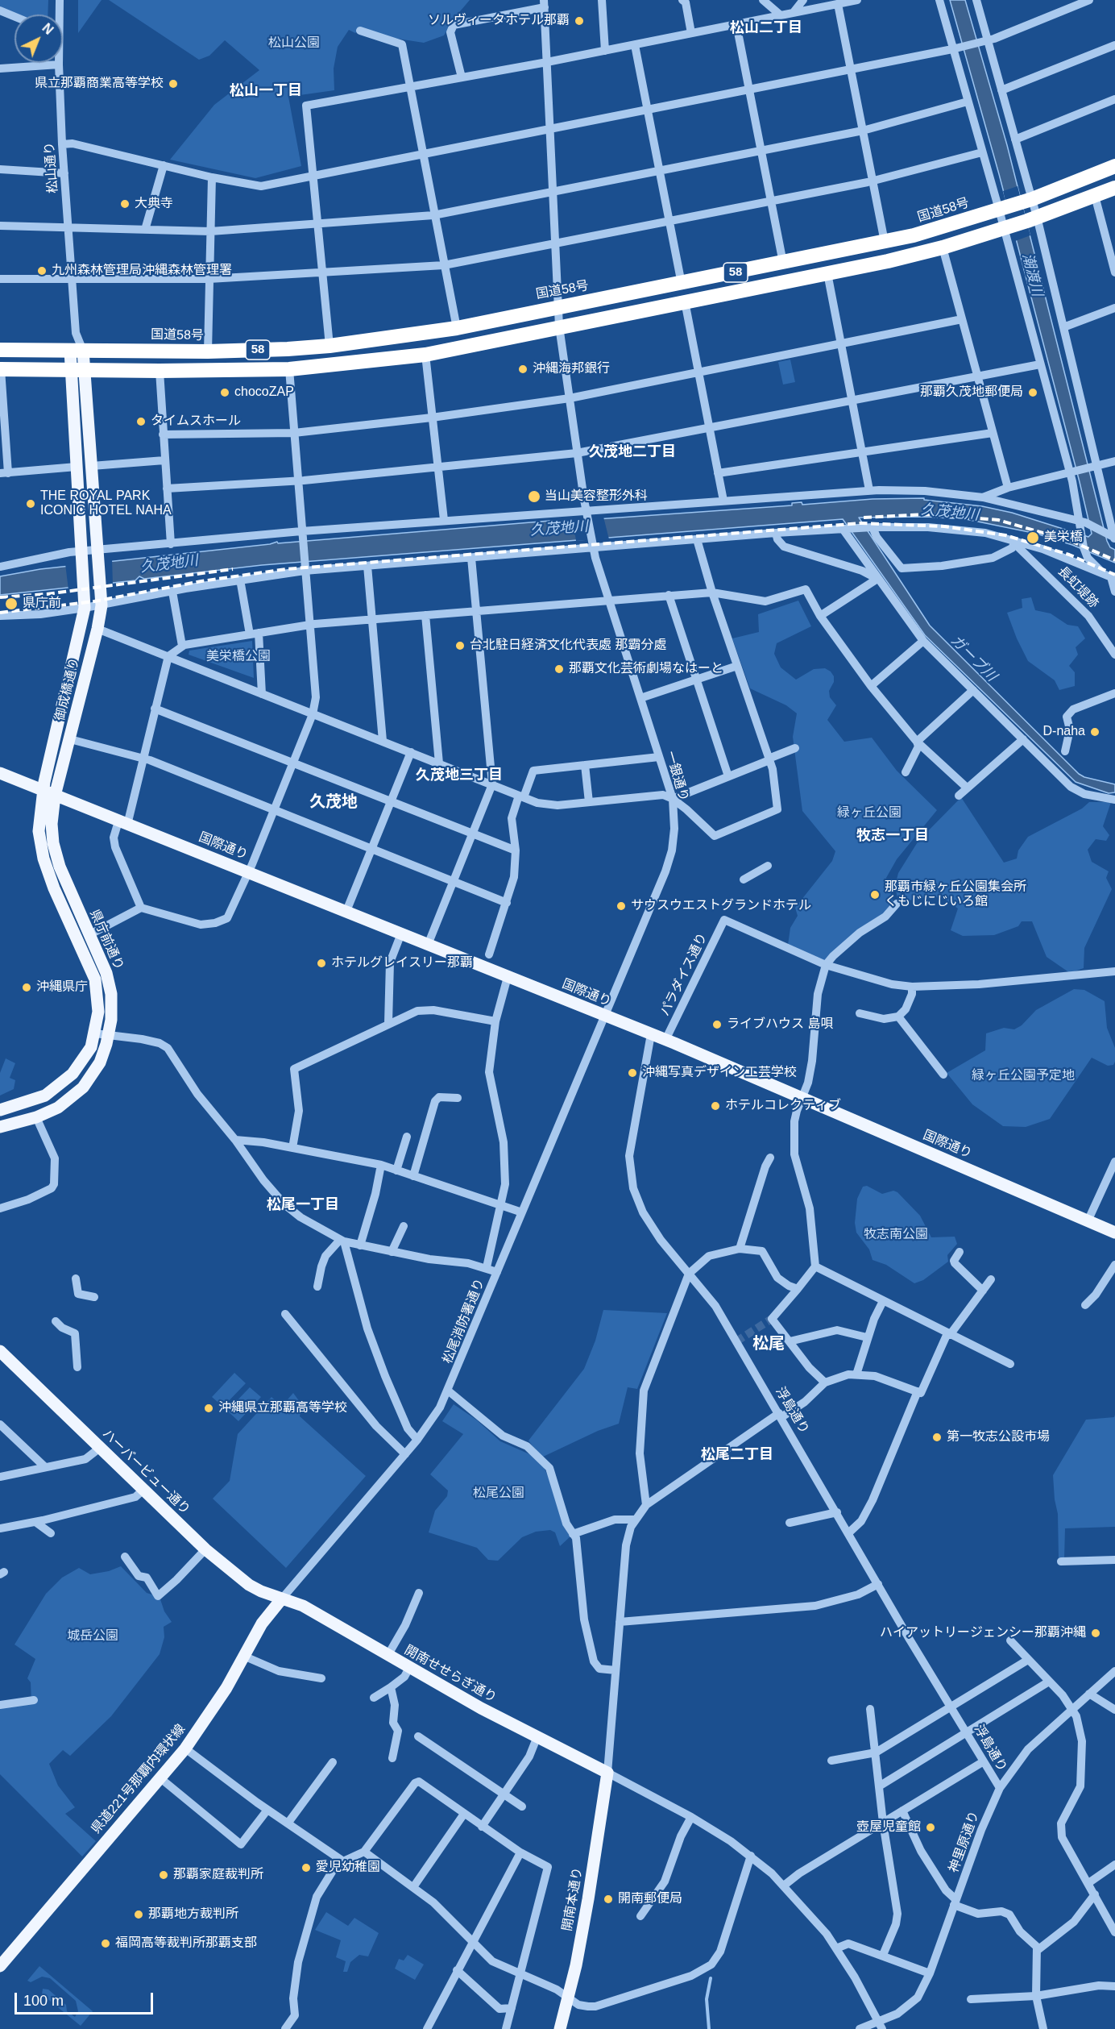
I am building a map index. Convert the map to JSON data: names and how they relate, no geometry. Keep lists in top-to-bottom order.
{
  "streets": {
    "highway": ["国道58号", "58"],
    "main road": [
      "御成橋通り",
      "国際通り",
      "県庁前通り",
      "ハーバービュー通り",
      "開南せせらぎ通り",
      "県道221号那覇内環状線",
      "開南本通り"
    ],
    "street": [
      "松山通り",
      "長虹堤跡",
      "一銀通り",
      "パラダイス通り",
      "松尾消防署通り",
      "浮島通り",
      "神里原通り"
    ]
  },
  "crossings": [
    ["松山通り", "国道58号"],
    ["国道58号", "一銀通り"],
    ["58", "一銀通り"],
    ["御成橋通り", "国際通り"],
    ["御成橋通り", "県庁前通り"],
    ["一銀通り", "国際通り"],
    ["一銀通り", "松尾消防署通り"],
    ["国際通り", "県庁前通り"],
    ["国際通り", "パラダイス通り"],
    ["国際通り", "松尾消防署通り"],
    ["国際通り", "浮島通り"],
    ["松尾消防署通り", "ハーバービュー通り"],
    ["松尾消防署通り", "開南せせらぎ通り"],
    ["松尾消防署通り", "県道221号那覇内環状線"],
    ["浮島通り", "神里原通り"],
    ["ハーバービュー通り", "開南せせらぎ通り"],
    ["ハーバービュー通り", "県道221号那覇内環状線"],
    ["開南せせらぎ通り", "県道221号那覇内環状線"],
    ["開南せせらぎ通り", "開南本通り"]
  ],
  "districts": [
    "松山二丁目",
    "松山一丁目",
    "久茂地二丁目",
    "久茂地三丁目",
    "久茂地",
    "牧志一丁目",
    "松尾一丁目",
    "松尾",
    "松尾二丁目"
  ],
  "water": ["潮渡川", "久茂地川", "ガーブ川"],
  "parks": [
    "松山公園",
    "美栄橋公園",
    "緑ヶ丘公園",
    "緑ヶ丘公園予定地",
    "牧志南公園",
    "松尾公園",
    "城岳公園"
  ],
  "places": [
    "ソルヴィータホテル那覇",
    "県立那覇商業高等学校",
    "大典寺",
    "九州森林管理局沖縄森林管理署",
    "沖縄海邦銀行",
    "chocoZAP",
    "那覇久茂地郵便局",
    "タイムスホール",
    "当山美容整形外科",
    "THE ROYAL PARK ICONIC HOTEL NAHA",
    "美栄橋",
    "県庁前",
    "台北駐日経済文化代表處 那霸分處",
    "那覇文化芸術劇場なはーと",
    "D-naha",
    "那覇市緑ヶ丘公園集会所 くもじにじいろ館",
    "サウスウエストグランドホテル",
    "ホテルグレイスリー那覇",
    "沖縄県庁",
    "ライブハウス 島唄",
    "沖縄写真デザイン工芸学校",
    "ホテルコレクティブ",
    "沖縄県立那覇高等学校",
    "第一牧志公設市場",
    "ハイアットリージェンシー那覇沖縄",
    "壺屋児童館",
    "愛児幼稚園",
    "那覇家庭裁判所",
    "開南郵便局",
    "那覇地方裁判所",
    "福岡高等裁判所那覇支部"
  ],
  "scale_bar": "100 m",
  "north": "top right"
}
